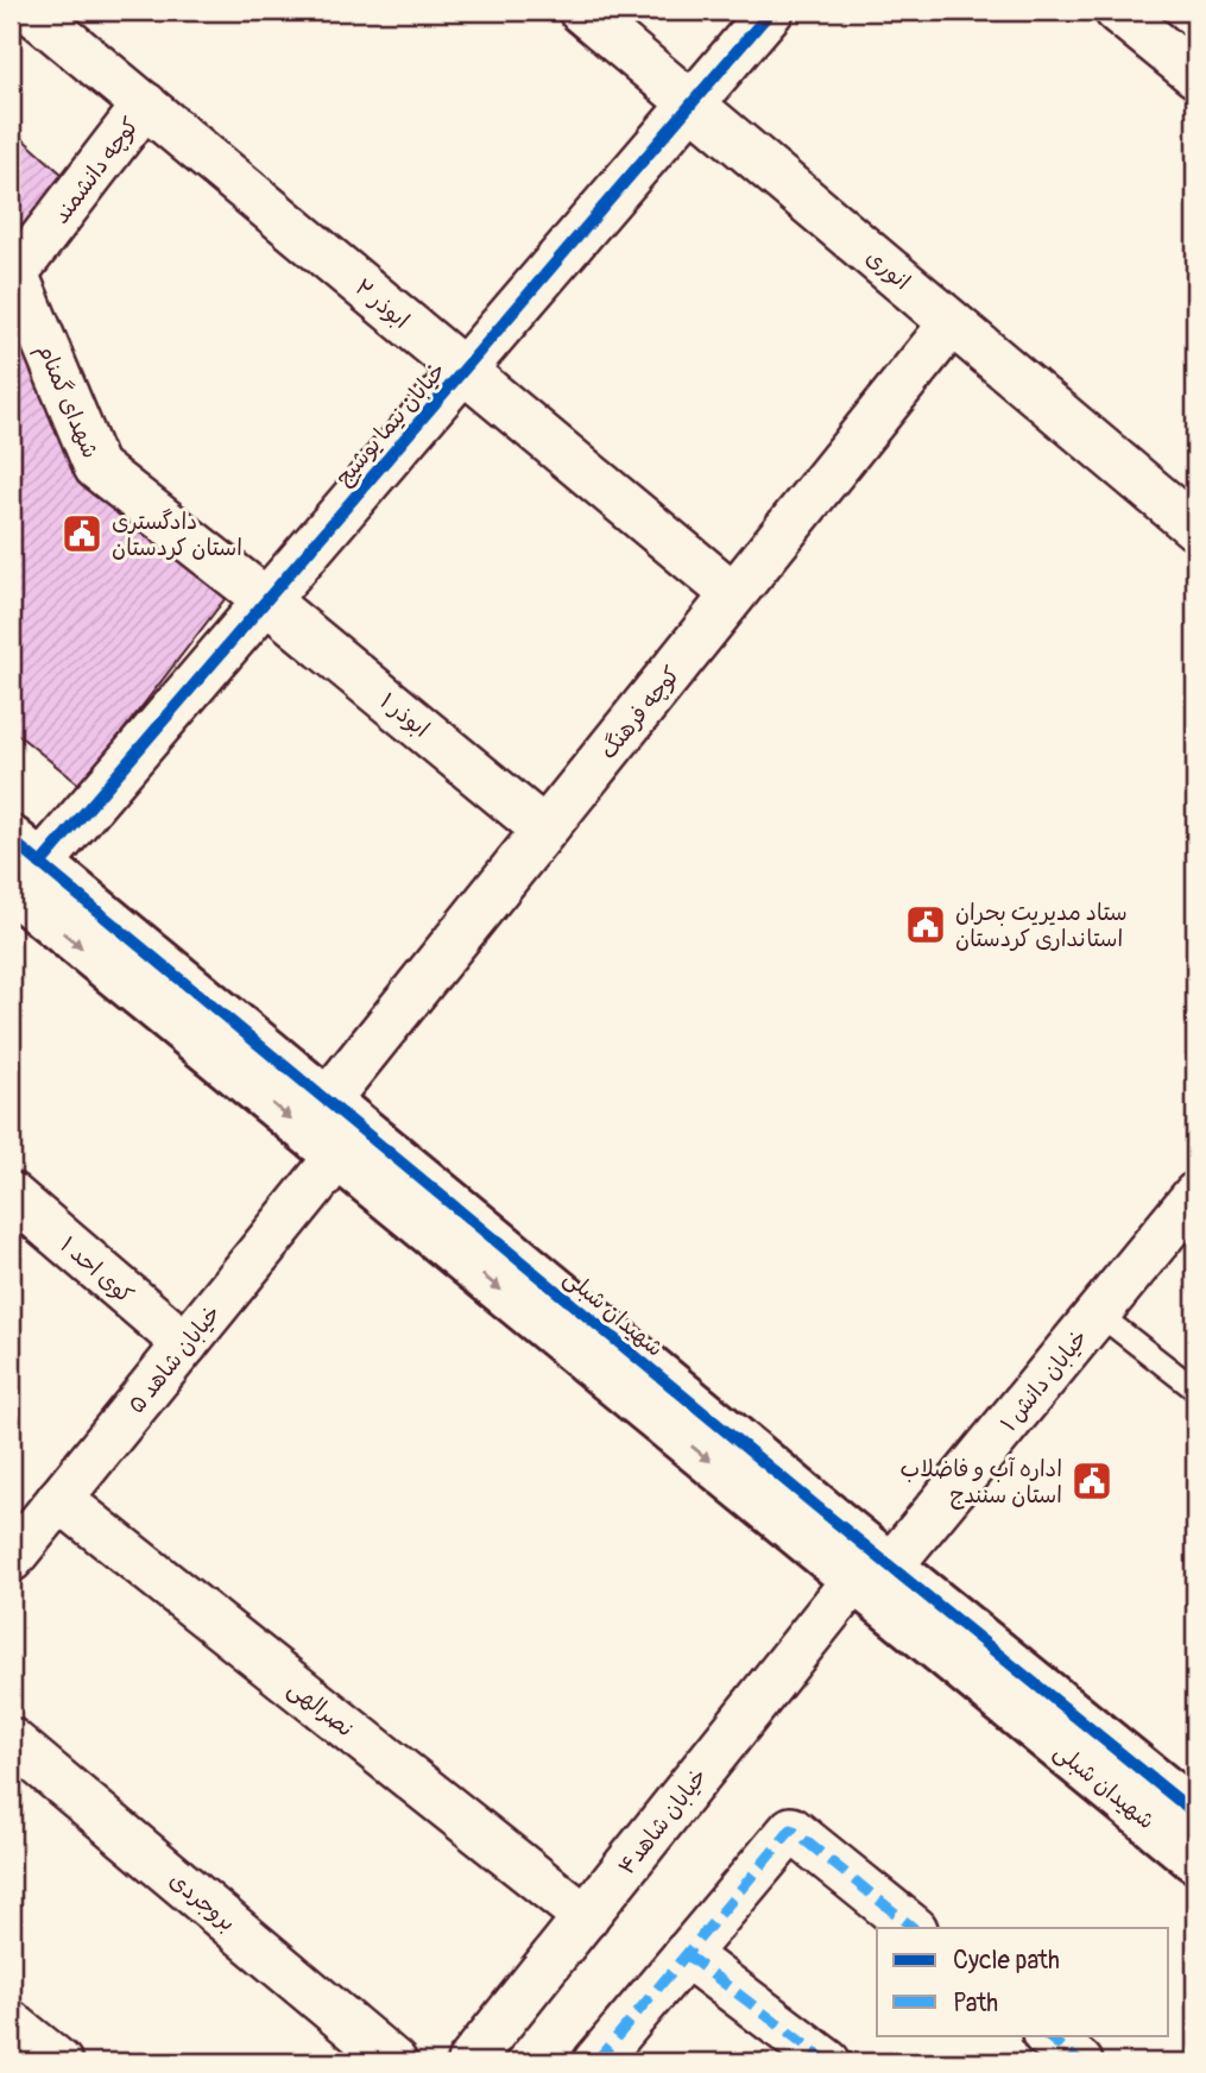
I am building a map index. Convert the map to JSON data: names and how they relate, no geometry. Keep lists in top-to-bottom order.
{
  "streets": {
    "street": [
      "کوچه دانشمند",
      "انوری",
      "ابوذر ۲",
      "شهدای گمنام",
      "خیابان نیما یوشیج",
      "کوچه فرهنگ",
      "ابوذر ۱",
      "کوی احد ۱",
      "شهیدان شبلی",
      "خیابان شاهد ۵",
      "خیابان دانش ۱",
      "نصرالهی",
      "خیابان شاهد۴",
      "بروجردی"
    ]
  },
  "crossings": [
    ["کوچه دانشمند", "ابوذر ۲"],
    ["کوچه دانشمند", "شهدای گمنام"],
    ["انوری", "خیابان نیما یوشیج"],
    ["انوری", "کوچه فرهنگ"],
    ["ابوذر ۲", "خیابان نیما یوشیج"],
    ["ابوذر ۲", "کوچه فرهنگ"],
    ["شهدای گمنام", "خیابان نیما یوشیج"],
    ["شهدای گمنام", "ابوذر ۱"],
    ["خیابان نیما یوشیج", "ابوذر ۱"],
    ["خیابان نیما یوشیج", "شهیدان شبلی"],
    ["کوچه فرهنگ", "ابوذر ۱"],
    ["کوچه فرهنگ", "شهیدان شبلی"],
    ["کوی احد ۱", "خیابان شاهد ۵"],
    ["شهیدان شبلی", "خیابان شاهد ۵"],
    ["شهیدان شبلی", "خیابان دانش ۱"],
    ["شهیدان شبلی", "خیابان شاهد۴"],
    ["خیابان شاهد ۵", "نصرالهی"],
    ["خیابان دانش ۱", "خیابان شاهد۴"],
    ["نصرالهی", "خیابان شاهد۴"]
  ],
  "places": {
    "public building": ["دادگستری استان کردستان", "ستاد مدیریت بحران استانداری کردستان", "اداره آب و فاضلاب استان سنندج"]
  },
  "legend": ["Cycle path", "Path"]
}
